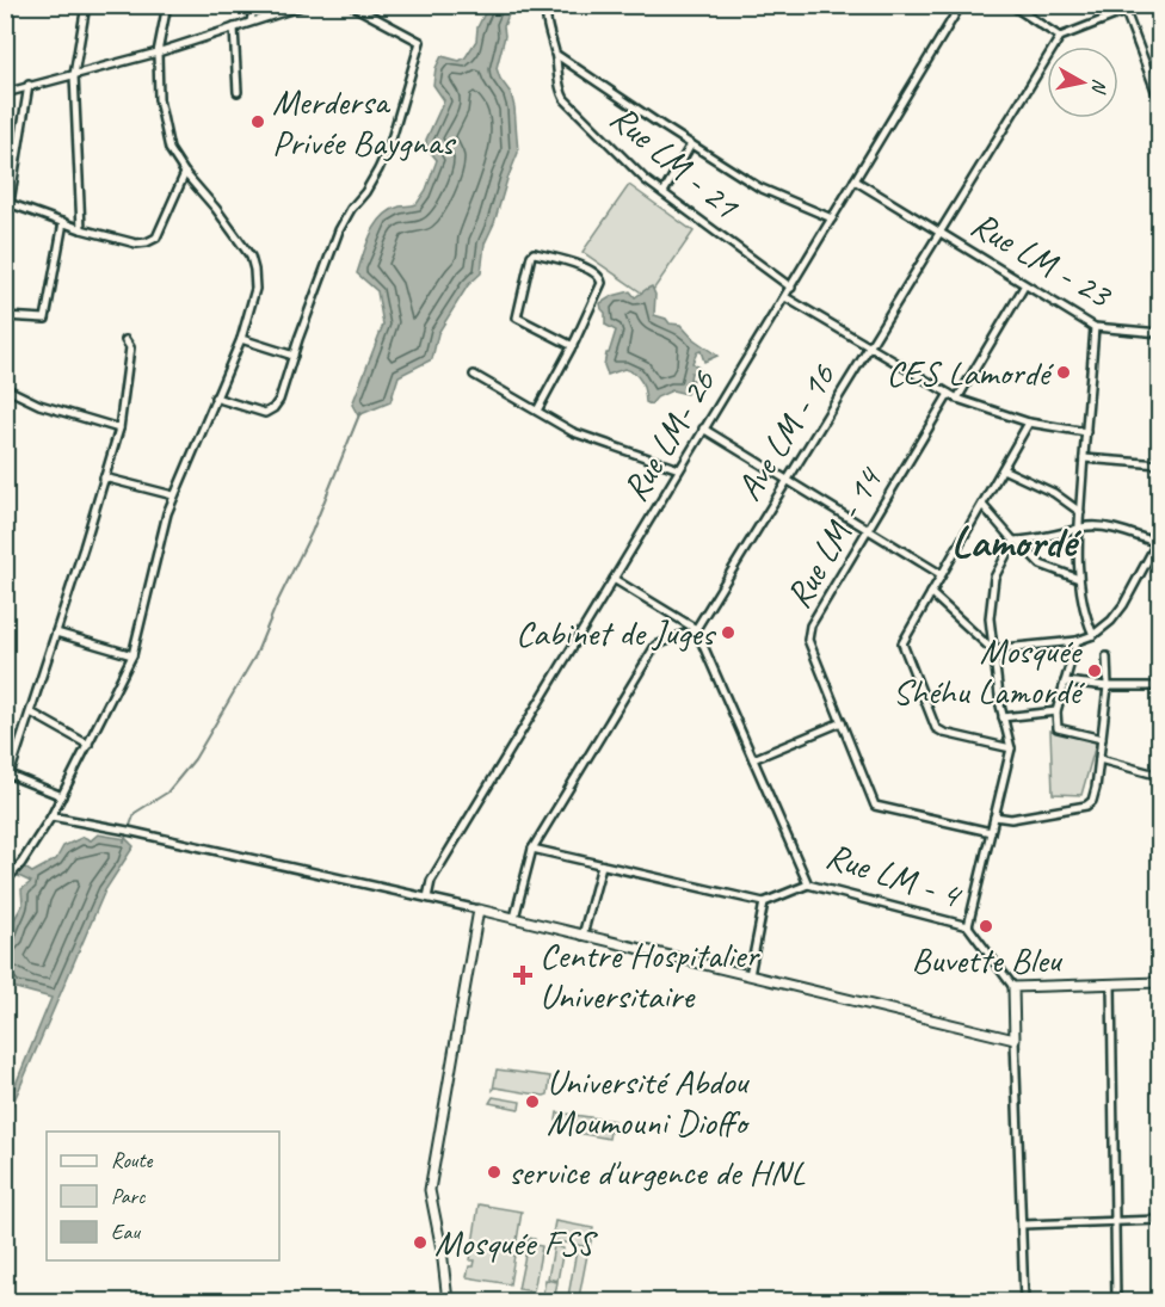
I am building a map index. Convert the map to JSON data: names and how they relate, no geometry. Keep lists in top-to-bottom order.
{
  "streets": {
    "street": [
      "Rue LM - 21",
      "Rue LM - 23",
      "Ave LM - 16",
      "Rue LM- 26",
      "Rue LM - 14",
      "Rue LM - 4"
    ]
  },
  "crossings": [
    ["Rue LM - 21", "Rue LM- 26"],
    ["Rue LM - 23", "Ave LM - 16"],
    ["Rue LM - 23", "Rue LM- 26"],
    ["Ave LM - 16", "Rue LM - 4"]
  ],
  "districts": ["Lamordé"],
  "places": {
    "other": [
      "Merdersa Privée Baygnas",
      "CES Lamordé",
      "Cabinet de Juges",
      "Mosquée Shéhu Lamordé",
      "Buvette Bleu",
      "Université Abdou Moumouni Dioffo",
      "service d'urgence de HNL",
      "Mosquée FSS"
    ],
    "health": ["Centre Hospitalier Universitaire"]
  },
  "legend": ["Route", "Parc", "Eau"],
  "north": "right"
}
